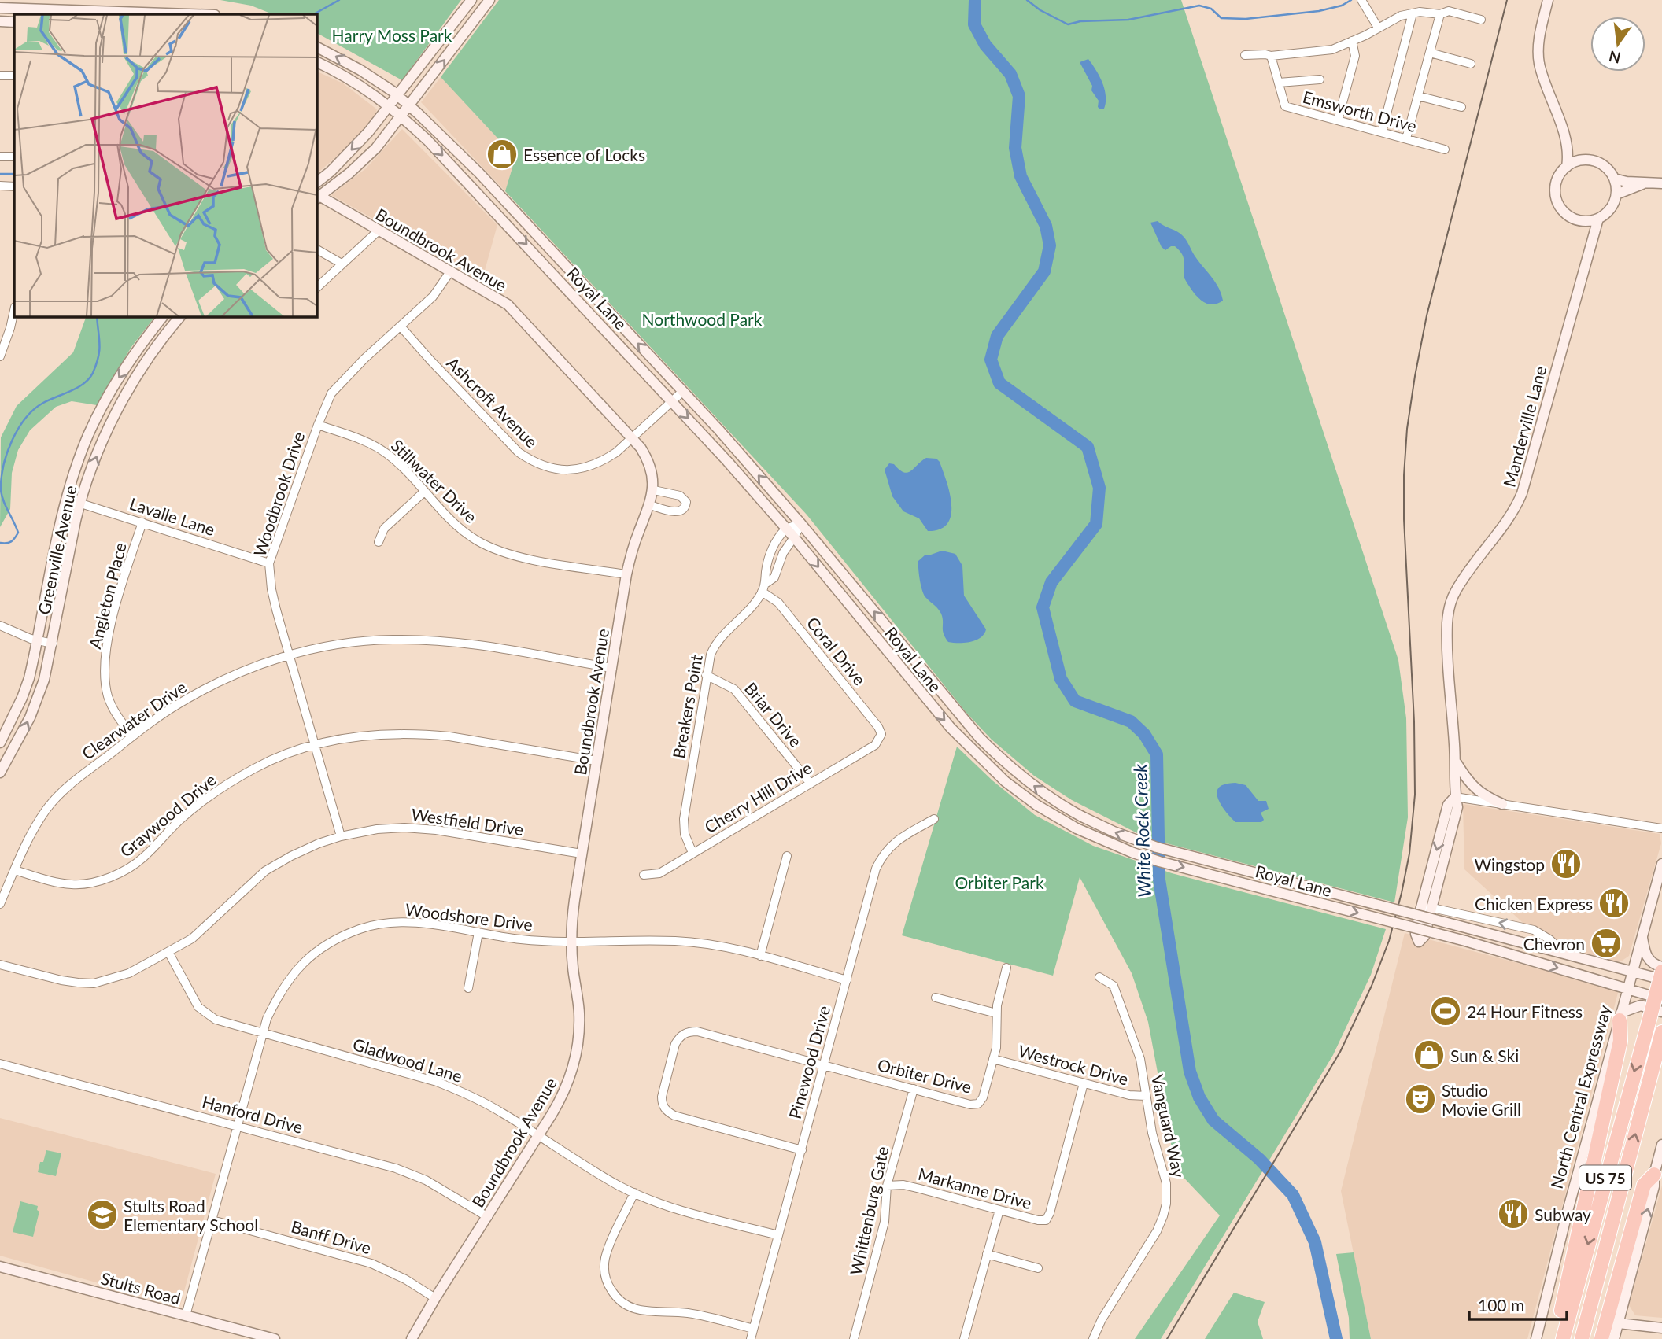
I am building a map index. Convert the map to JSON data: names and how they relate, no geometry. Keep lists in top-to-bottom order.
{
  "streets": {
    "highway": ["US 75"],
    "main road": [
      "Boundbrook Avenue",
      "Royal Lane",
      "Manderville Lane",
      "Greenville Avenue",
      "North Central Expressway",
      "Stults Road"
    ],
    "street": [
      "Emsworth Drive",
      "Ashcroft Avenue",
      "Stillwater Drive",
      "Woodbrook Drive",
      "Lavalle Lane",
      "Angleton Place",
      "Coral Drive",
      "Breakers Point",
      "Briar Drive",
      "Clearwater Drive",
      "Cherry Hill Drive",
      "Graywood Drive",
      "Westfield Drive",
      "Woodshore Drive",
      "Gladwood Lane",
      "Pinewood Drive",
      "Westrock Drive",
      "Orbiter Drive",
      "Hanford Drive",
      "Vanguard Way",
      "Markanne Drive",
      "Whittenburg Gate",
      "Banff Drive"
    ]
  },
  "crossings": [
    ["Boundbrook Avenue", "Ashcroft Avenue"],
    ["Boundbrook Avenue", "Stillwater Drive"],
    ["Boundbrook Avenue", "Woodbrook Drive"],
    ["Boundbrook Avenue", "Clearwater Drive"],
    ["Boundbrook Avenue", "Graywood Drive"],
    ["Boundbrook Avenue", "Westfield Drive"],
    ["Boundbrook Avenue", "Woodshore Drive"],
    ["Boundbrook Avenue", "Gladwood Lane"],
    ["Boundbrook Avenue", "Hanford Drive"],
    ["Boundbrook Avenue", "Banff Drive"],
    ["Royal Lane", "Ashcroft Avenue"],
    ["Royal Lane", "Breakers Point"],
    ["Royal Lane", "North Central Expressway"],
    ["Ashcroft Avenue", "Woodbrook Drive"],
    ["Stillwater Drive", "Woodbrook Drive"],
    ["Woodbrook Drive", "Lavalle Lane"],
    ["Woodbrook Drive", "Clearwater Drive"],
    ["Woodbrook Drive", "Graywood Drive"],
    ["Woodbrook Drive", "Westfield Drive"],
    ["Lavalle Lane", "Greenville Avenue"],
    ["Lavalle Lane", "Angleton Place"],
    ["Angleton Place", "Clearwater Drive"],
    ["Coral Drive", "Breakers Point"],
    ["Coral Drive", "Cherry Hill Drive"],
    ["Breakers Point", "Briar Drive"],
    ["Breakers Point", "Cherry Hill Drive"],
    ["Briar Drive", "Cherry Hill Drive"],
    ["Clearwater Drive", "Graywood Drive"],
    ["Westfield Drive", "Gladwood Lane"],
    ["Woodshore Drive", "Gladwood Lane"],
    ["Woodshore Drive", "Pinewood Drive"],
    ["Woodshore Drive", "Hanford Drive"],
    ["Woodshore Drive", "Banff Drive"],
    ["Woodshore Drive", "Stults Road"],
    ["Gladwood Lane", "Pinewood Drive"],
    ["Pinewood Drive", "Orbiter Drive"],
    ["Westrock Drive", "Orbiter Drive"],
    ["Westrock Drive", "Vanguard Way"],
    ["Westrock Drive", "Markanne Drive"],
    ["Orbiter Drive", "Whittenburg Gate"],
    ["Markanne Drive", "Whittenburg Gate"]
  ],
  "water": ["White Rock Creek"],
  "parks": ["Harry Moss Park", "Northwood Park", "Orbiter Park"],
  "places": {
    "shop": ["Essence of Locks", "Sun & Ski"],
    "restaurant": ["Wingstop", "Chicken Express", "Subway"],
    "supermarket": ["Chevron"],
    "sports": ["24 Hour Fitness"],
    "theatre": ["Studio Movie Grill"],
    "school or university": ["Stults Road Elementary School"]
  },
  "scale_bar": "100 m",
  "north": "bottom"
}
